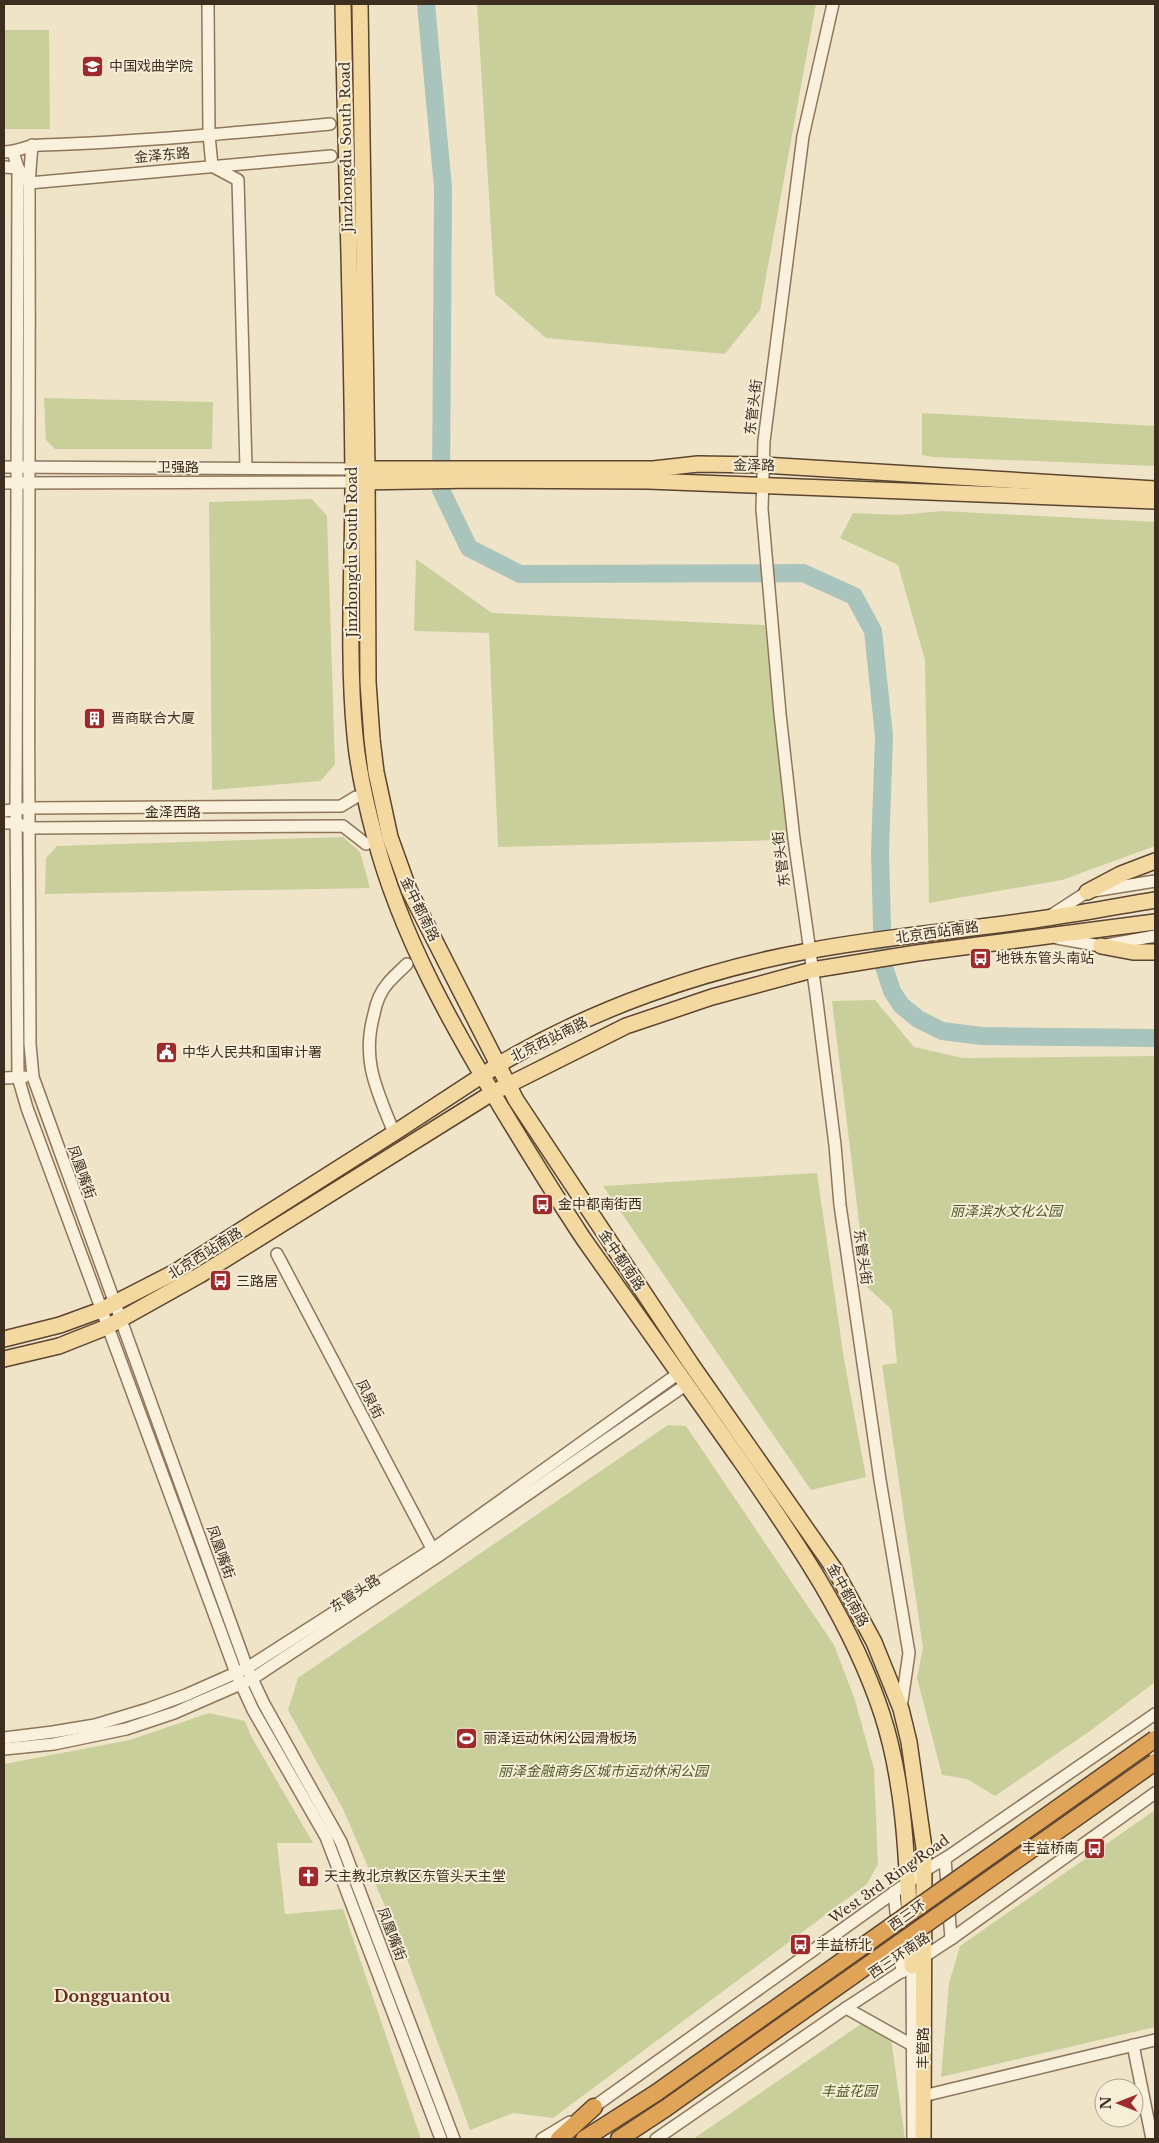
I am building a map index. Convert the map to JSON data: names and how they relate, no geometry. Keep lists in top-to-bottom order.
{
  "streets": {
    "highway": ["西三环"],
    "main road": [
      "Jinzhongdu South Road",
      "金泽路",
      "金中都南路",
      "北京西站南路",
      "丰管路"
    ],
    "street": [
      "金泽东路",
      "东管头街",
      "卫强路",
      "金泽西路",
      "凤凰嘴街",
      "凤泉街",
      "东管头路",
      "West 3rd Ring Road",
      "西三环南路"
    ]
  },
  "crossings": [
    ["Jinzhongdu South Road", "金泽路"],
    ["Jinzhongdu South Road", "卫强路"],
    ["Jinzhongdu South Road", "金中都南路"],
    ["Jinzhongdu South Road", "北京西站南路"],
    ["金泽东路", "凤凰嘴街"],
    ["东管头街", "金泽路"],
    ["东管头街", "金中都南路"],
    ["东管头街", "北京西站南路"],
    ["金泽路", "卫强路"],
    ["金泽路", "金中都南路"],
    ["卫强路", "金中都南路"],
    ["卫强路", "凤凰嘴街"],
    ["金泽西路", "凤凰嘴街"],
    ["金中都南路", "北京西站南路"],
    ["金中都南路", "东管头路"],
    ["金中都南路", "West 3rd Ring Road"],
    ["金中都南路", "西三环南路"],
    ["金中都南路", "丰管路"],
    ["北京西站南路", "凤凰嘴街"],
    ["凤凰嘴街", "东管头路"],
    ["凤泉街", "东管头路"],
    ["West 3rd Ring Road", "丰管路"],
    ["西三环南路", "丰管路"]
  ],
  "districts": ["Dongguantou"],
  "parks": ["丽泽滨水文化公园", "丽泽金融商务区城市运动休闲公园", "丰益花园"],
  "places": {
    "school or university": ["中国戏曲学院"],
    "building": ["晋商联合大厦"],
    "bus stop": [
      "地铁东管头南站",
      "金中都南街西",
      "三路居",
      "丰益桥南",
      "丰益桥北"
    ],
    "public building": ["中华人民共和国审计署"],
    "sports": ["丽泽运动休闲公园滑板场"],
    "church": ["天主教北京教区东管头天主堂"]
  },
  "north": "left"
}
